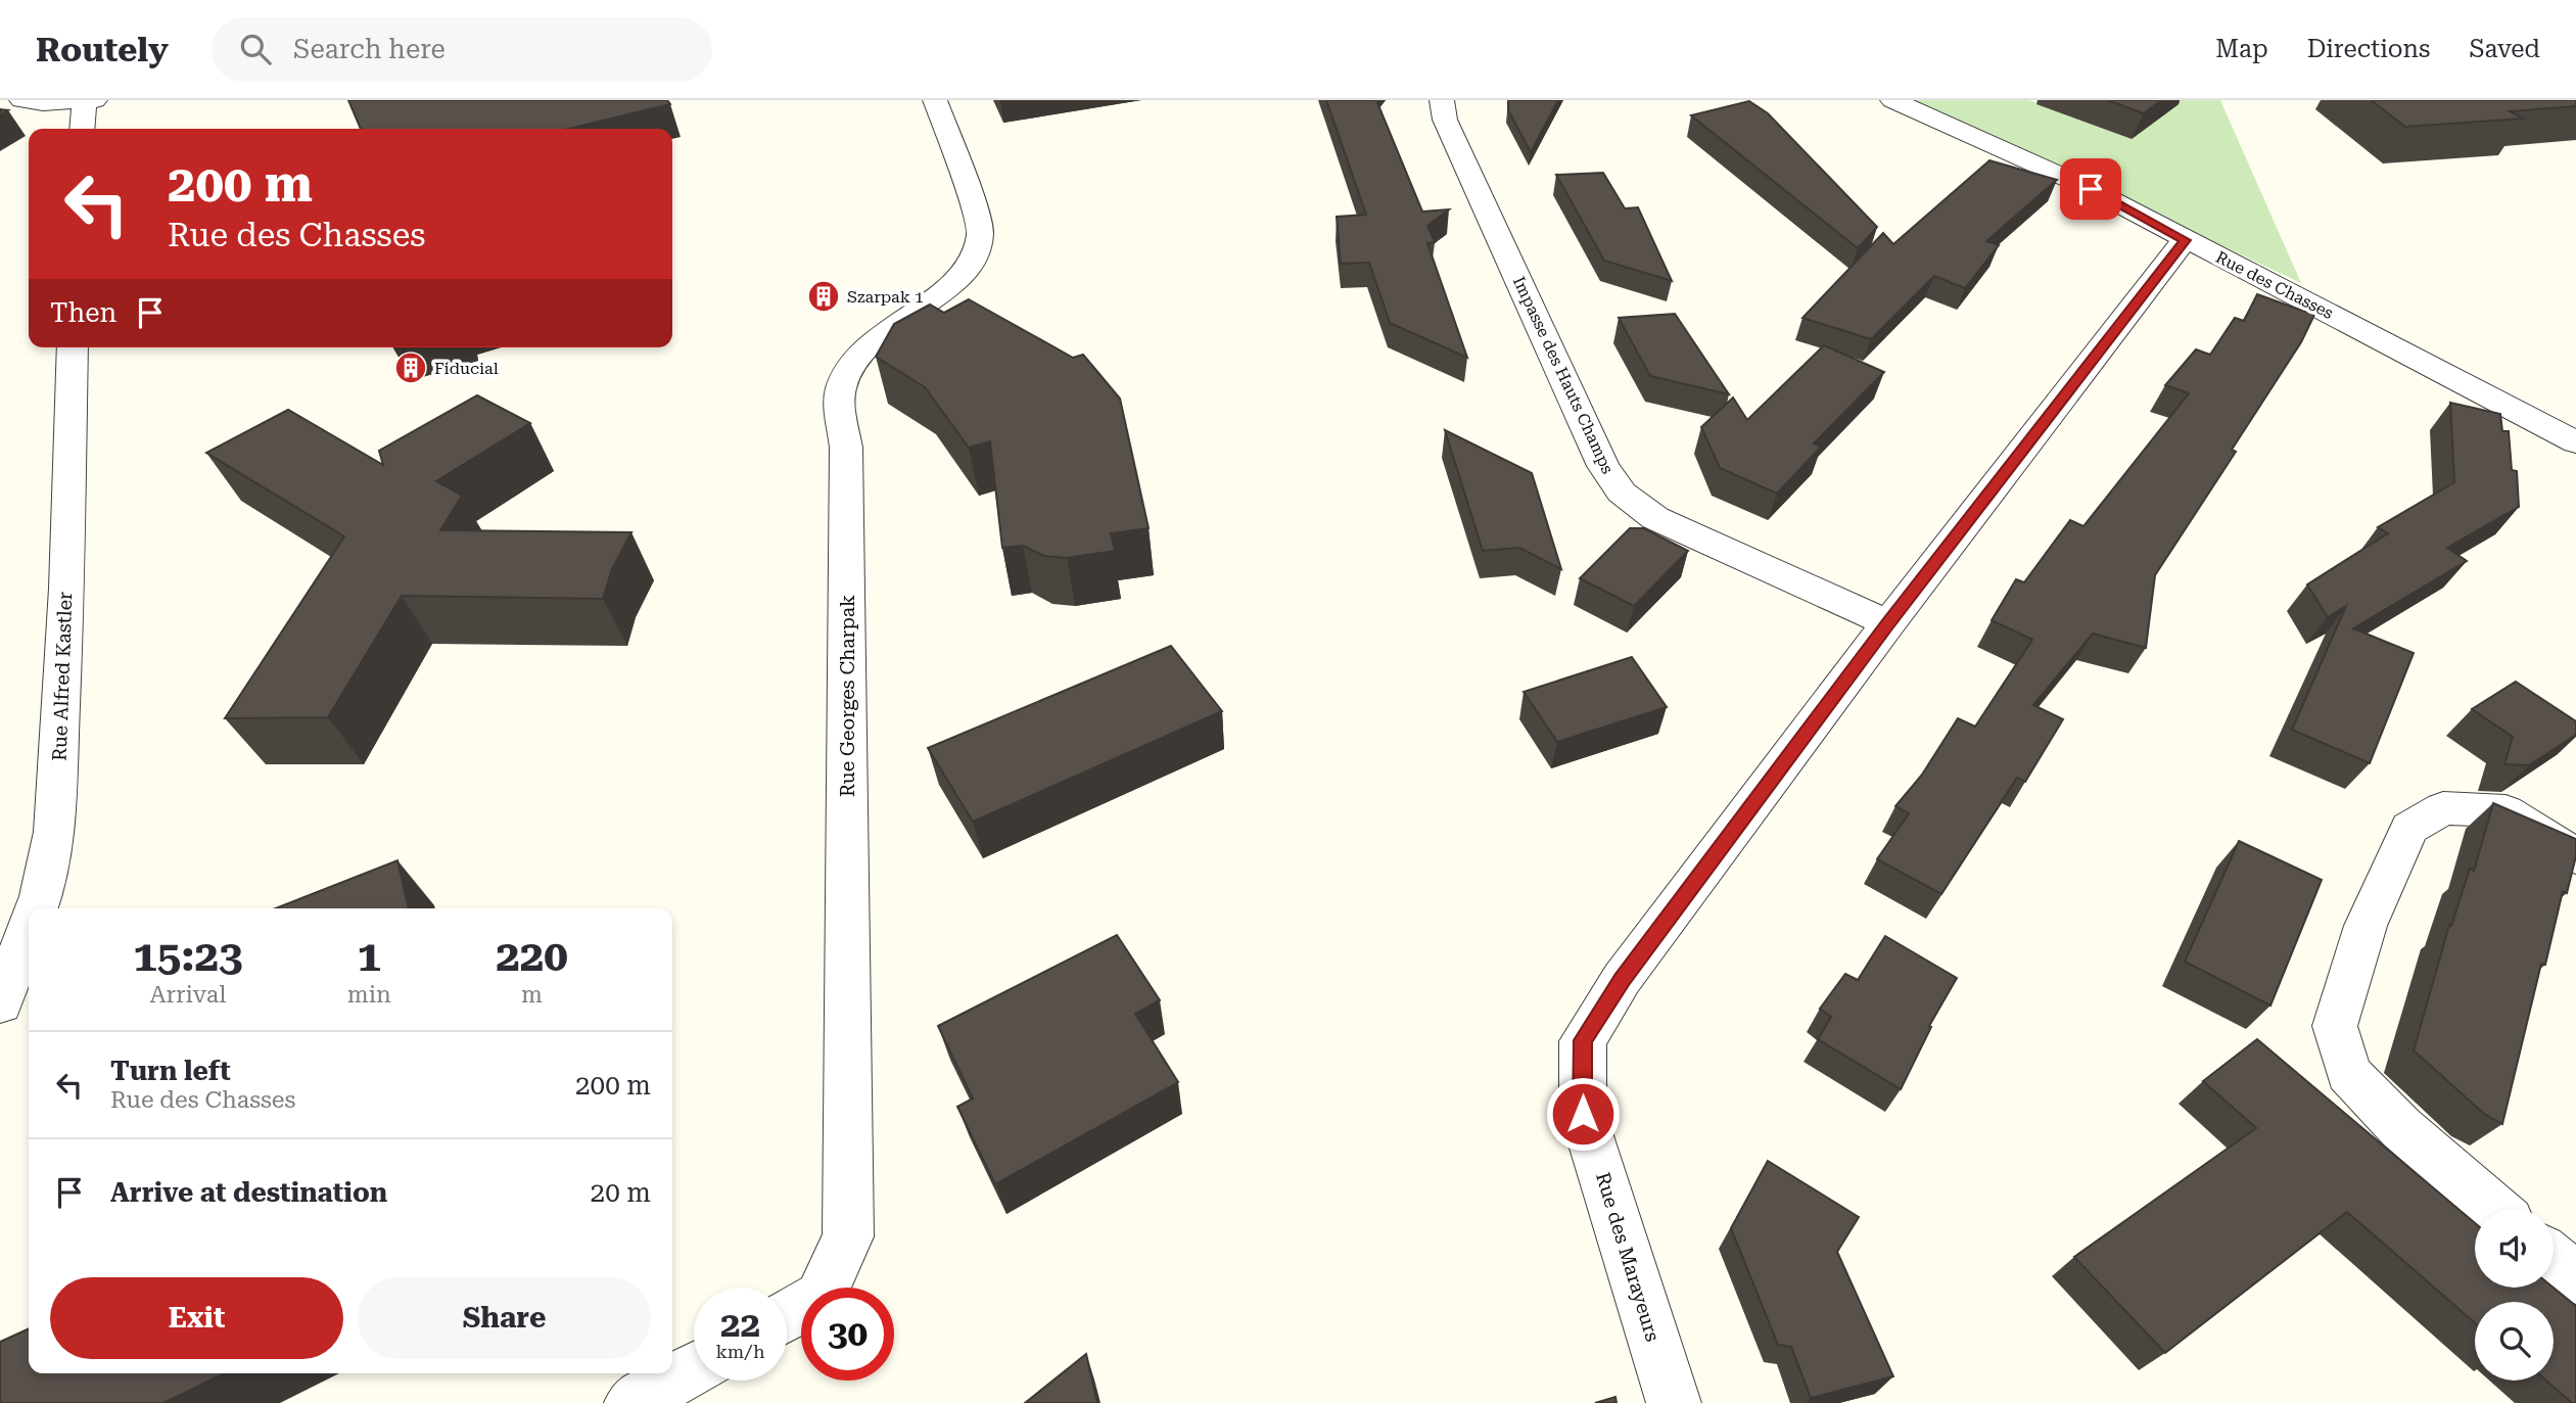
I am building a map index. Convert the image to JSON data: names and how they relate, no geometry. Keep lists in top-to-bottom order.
{
  "streets": {
    "street": [
      "Rue des Chasses",
      "Impasse des Hauts Champs",
      "Rue Alfred Kastler",
      "Rue Georges Charpak",
      "Rue des Marayeurs"
    ]
  },
  "crossings": [
    ["Rue des Chasses", "Rue des Marayeurs"],
    ["Impasse des Hauts Champs", "Rue des Marayeurs"]
  ],
  "places": {
    "building": ["Szarpak 1", "Fiducial"]
  },
  "page": {
    "header": "Routely",
    "search": "Search here",
    "nav": ["Map", "Directions", "Saved"],
    "turn": ["200 m", "Rue des Chasses"],
    "then": "Then",
    "eta": [
      "15:23",
      "Arrival",
      "1",
      "min",
      "220",
      "m"
    ],
    "list": [
      {
        "name": "Turn left",
        "note": "Rue des Chasses",
        "value": "200 m"
      },
      {
        "name": "Arrive at destination",
        "value": "20 m"
      }
    ],
    "buttons": ["Exit", "Share"],
    "speed": "22 km/h",
    "limit": "30"
  }
}
